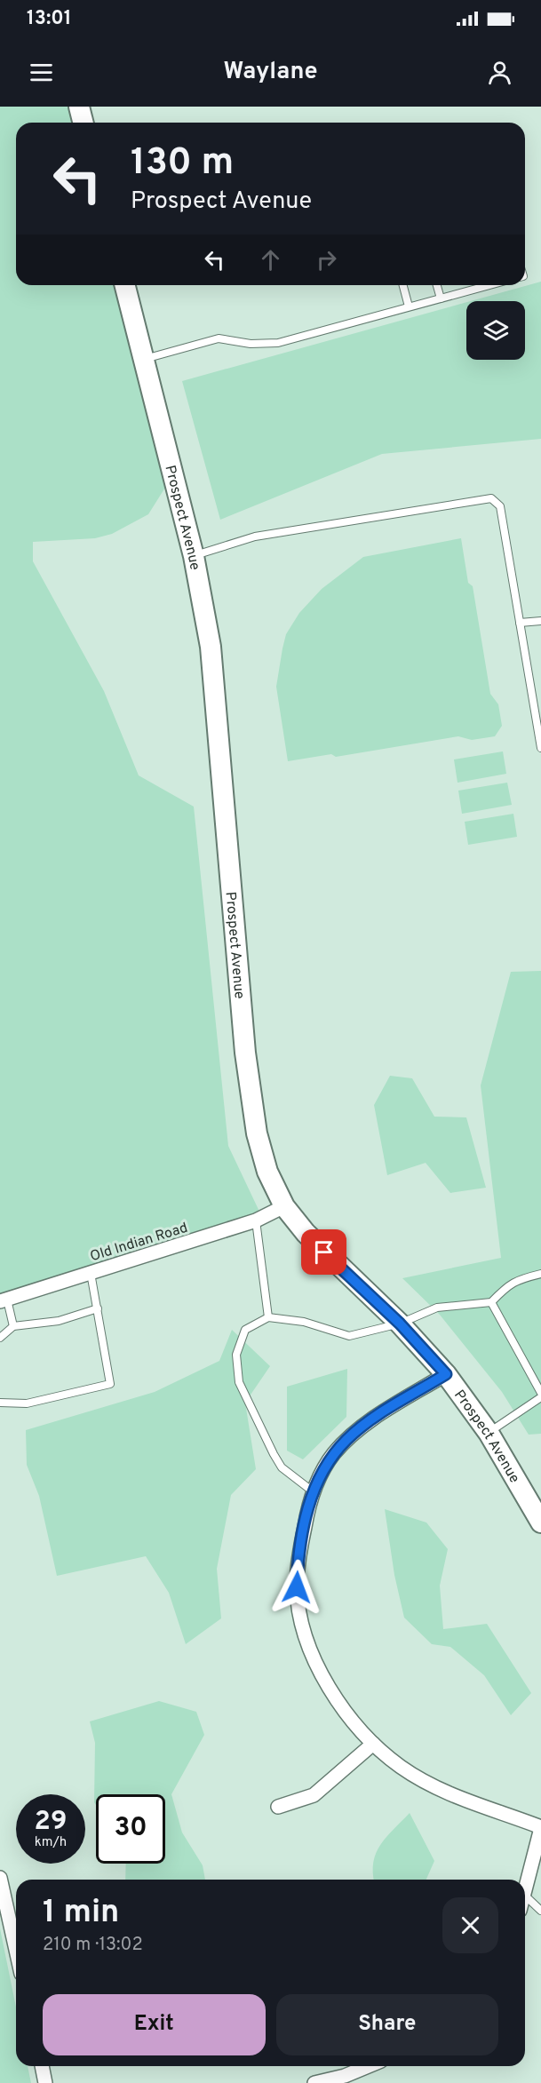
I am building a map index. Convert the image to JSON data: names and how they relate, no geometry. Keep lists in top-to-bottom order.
{
  "streets": {
    "main road": ["Prospect Avenue"],
    "street": ["Old Indian Road"]
  },
  "crossings": [
    ["Prospect Avenue", "Old Indian Road"]
  ],
  "page": {
    "status": "13:01",
    "header": "Waylane",
    "turn": ["130 m", "Prospect Avenue"],
    "speed": "29 km/h",
    "limit": "30",
    "heading": ["1 min", "210 m · 13:02"],
    "buttons": ["Exit", "Share"]
  }
}
